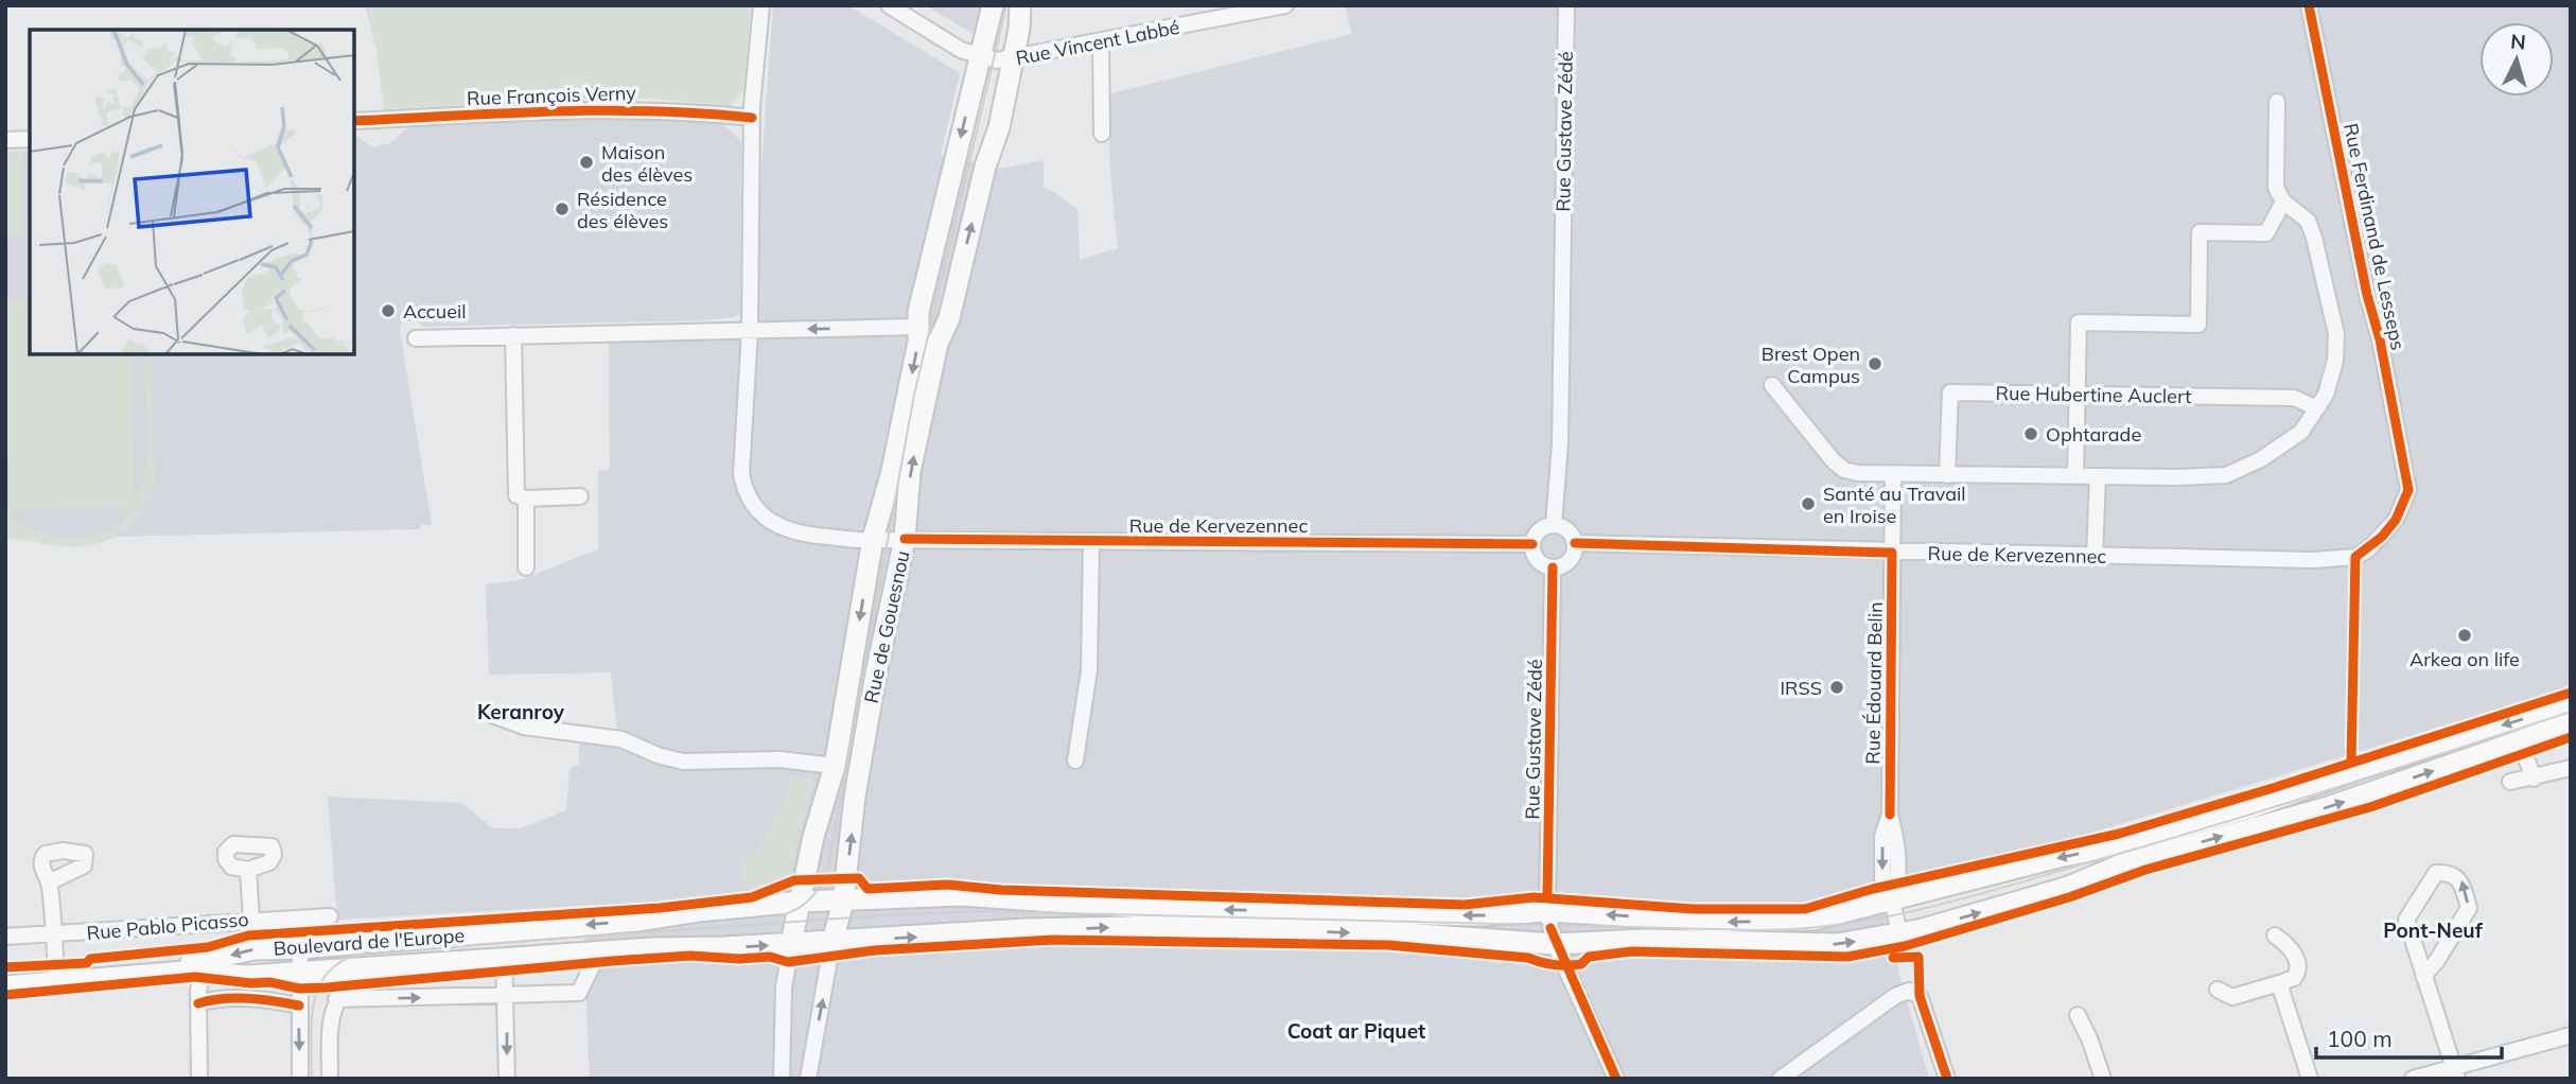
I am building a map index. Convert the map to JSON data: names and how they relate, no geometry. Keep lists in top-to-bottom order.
{
  "streets": {
    "main road": ["Rue de Gouesnou", "Boulevard de l'Europe"],
    "street": [
      "Rue Vincent Labbé",
      "Rue François Verny",
      "Rue Gustave Zédé",
      "Rue Ferdinand de Lesseps",
      "Rue Hubertine Auclert",
      "Rue de Kervezennec",
      "Rue Édouard Belin",
      "Rue Pablo Picasso"
    ]
  },
  "crossings": [
    ["Rue Vincent Labbé", "Rue de Gouesnou"],
    ["Rue Gustave Zédé", "Rue de Kervezennec"],
    ["Rue Gustave Zédé", "Boulevard de l'Europe"],
    ["Rue Ferdinand de Lesseps", "Rue de Kervezennec"],
    ["Rue de Kervezennec", "Rue de Gouesnou"],
    ["Rue de Kervezennec", "Rue Édouard Belin"],
    ["Rue de Gouesnou", "Boulevard de l'Europe"],
    ["Rue Édouard Belin", "Boulevard de l'Europe"]
  ],
  "districts": ["Keranroy", "Pont-Neuf", "Coat ar Piquet"],
  "places": [
    "Maison des élèves",
    "Résidence des élèves",
    "Accueil",
    "Brest Open Campus",
    "Ophtarade",
    "Santé au Travail en Iroise",
    "Arkea on life",
    "IRSS"
  ],
  "scale_bar": "100 m",
  "north": "top"
}
